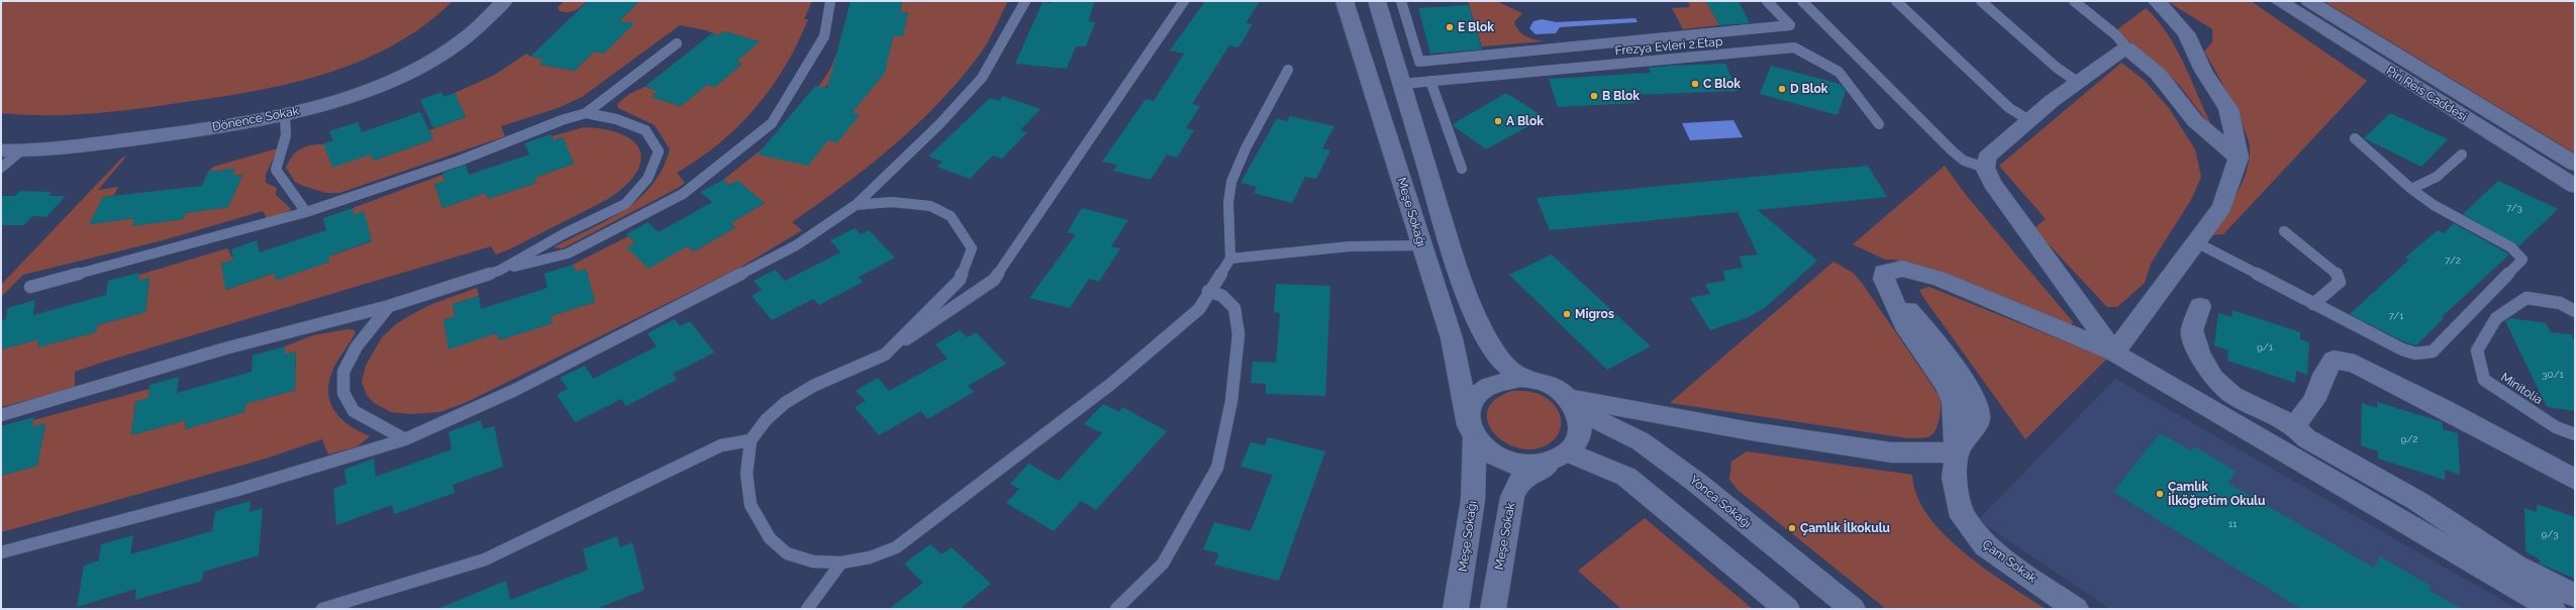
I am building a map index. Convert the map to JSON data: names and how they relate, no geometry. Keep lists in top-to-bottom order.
{
  "streets": {
    "street": [
      "Piri Reis Caddesi",
      "Dönence Sokak",
      "Meşe Sokağı",
      "Yonca Sokağı",
      "Meşe Sokak",
      "Çam Sokak"
    ],
    "lane": ["Frezya Evleri 2.Etap", "Minitolia"]
  },
  "crossings": [
    ["Meşe Sokağı", "Yonca Sokağı"],
    ["Meşe Sokağı", "Meşe Sokak"],
    ["Yonca Sokağı", "Meşe Sokak"]
  ],
  "places": [
    "E Blok",
    "C Blok",
    "D Blok",
    "B Blok",
    "A Blok",
    "Migros",
    "Çamlık İlköğretim Okulu",
    "Çamlık İlkokulu"
  ],
  "house_numbers": [
    "7/3",
    "7/2",
    "7/1",
    "9/1",
    "30/1",
    "9/2",
    "11",
    "9/3"
  ]
}
